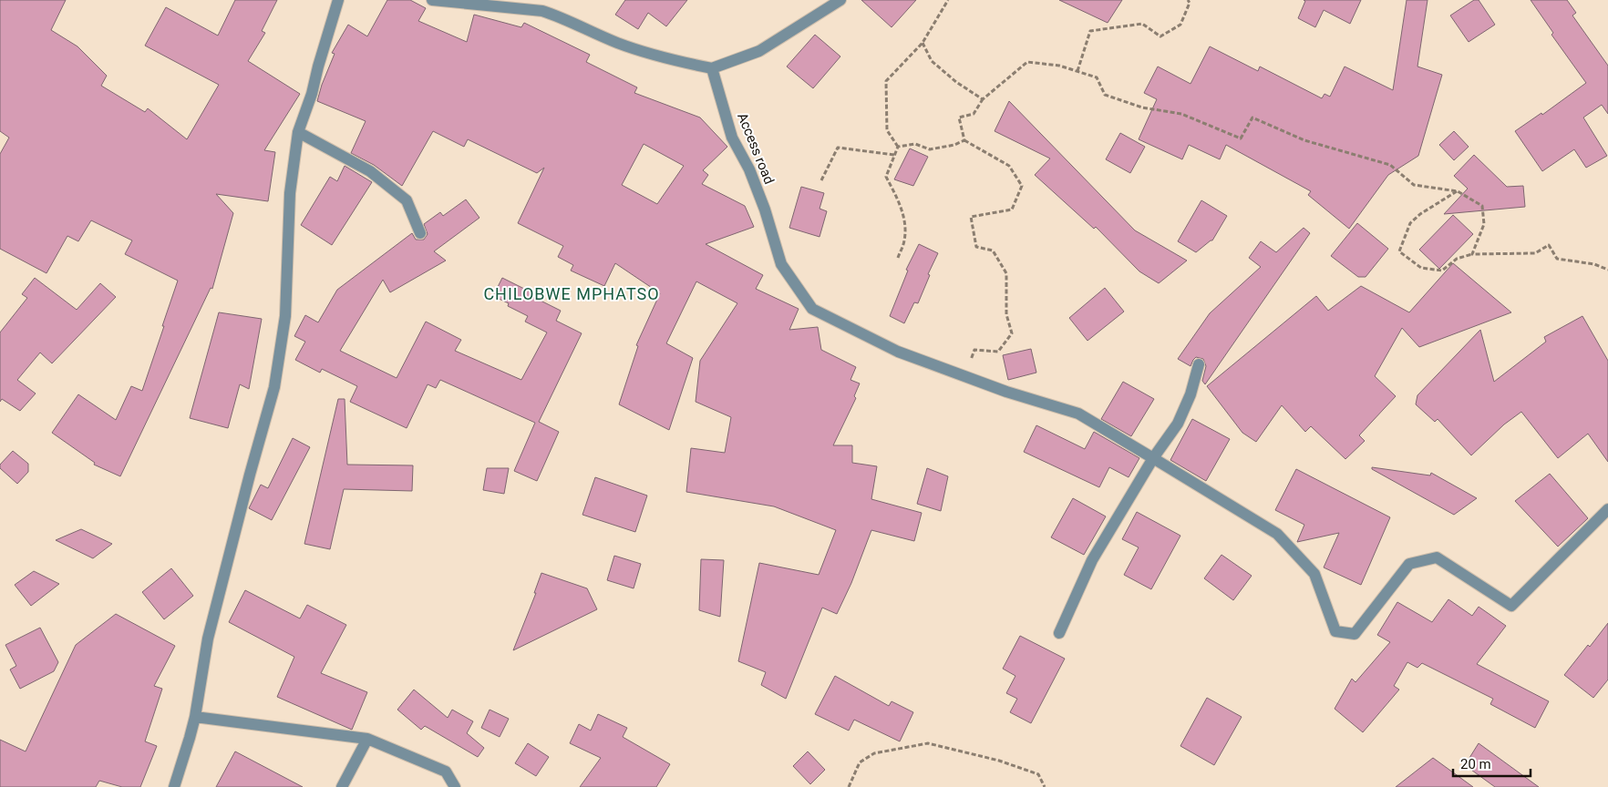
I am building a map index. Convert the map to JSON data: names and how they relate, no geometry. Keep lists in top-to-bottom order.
{
  "streets": {
    "street": ["Access road"]
  },
  "districts": ["CHILOBWE MPHATSO"],
  "scale_bar": "20 m"
}
